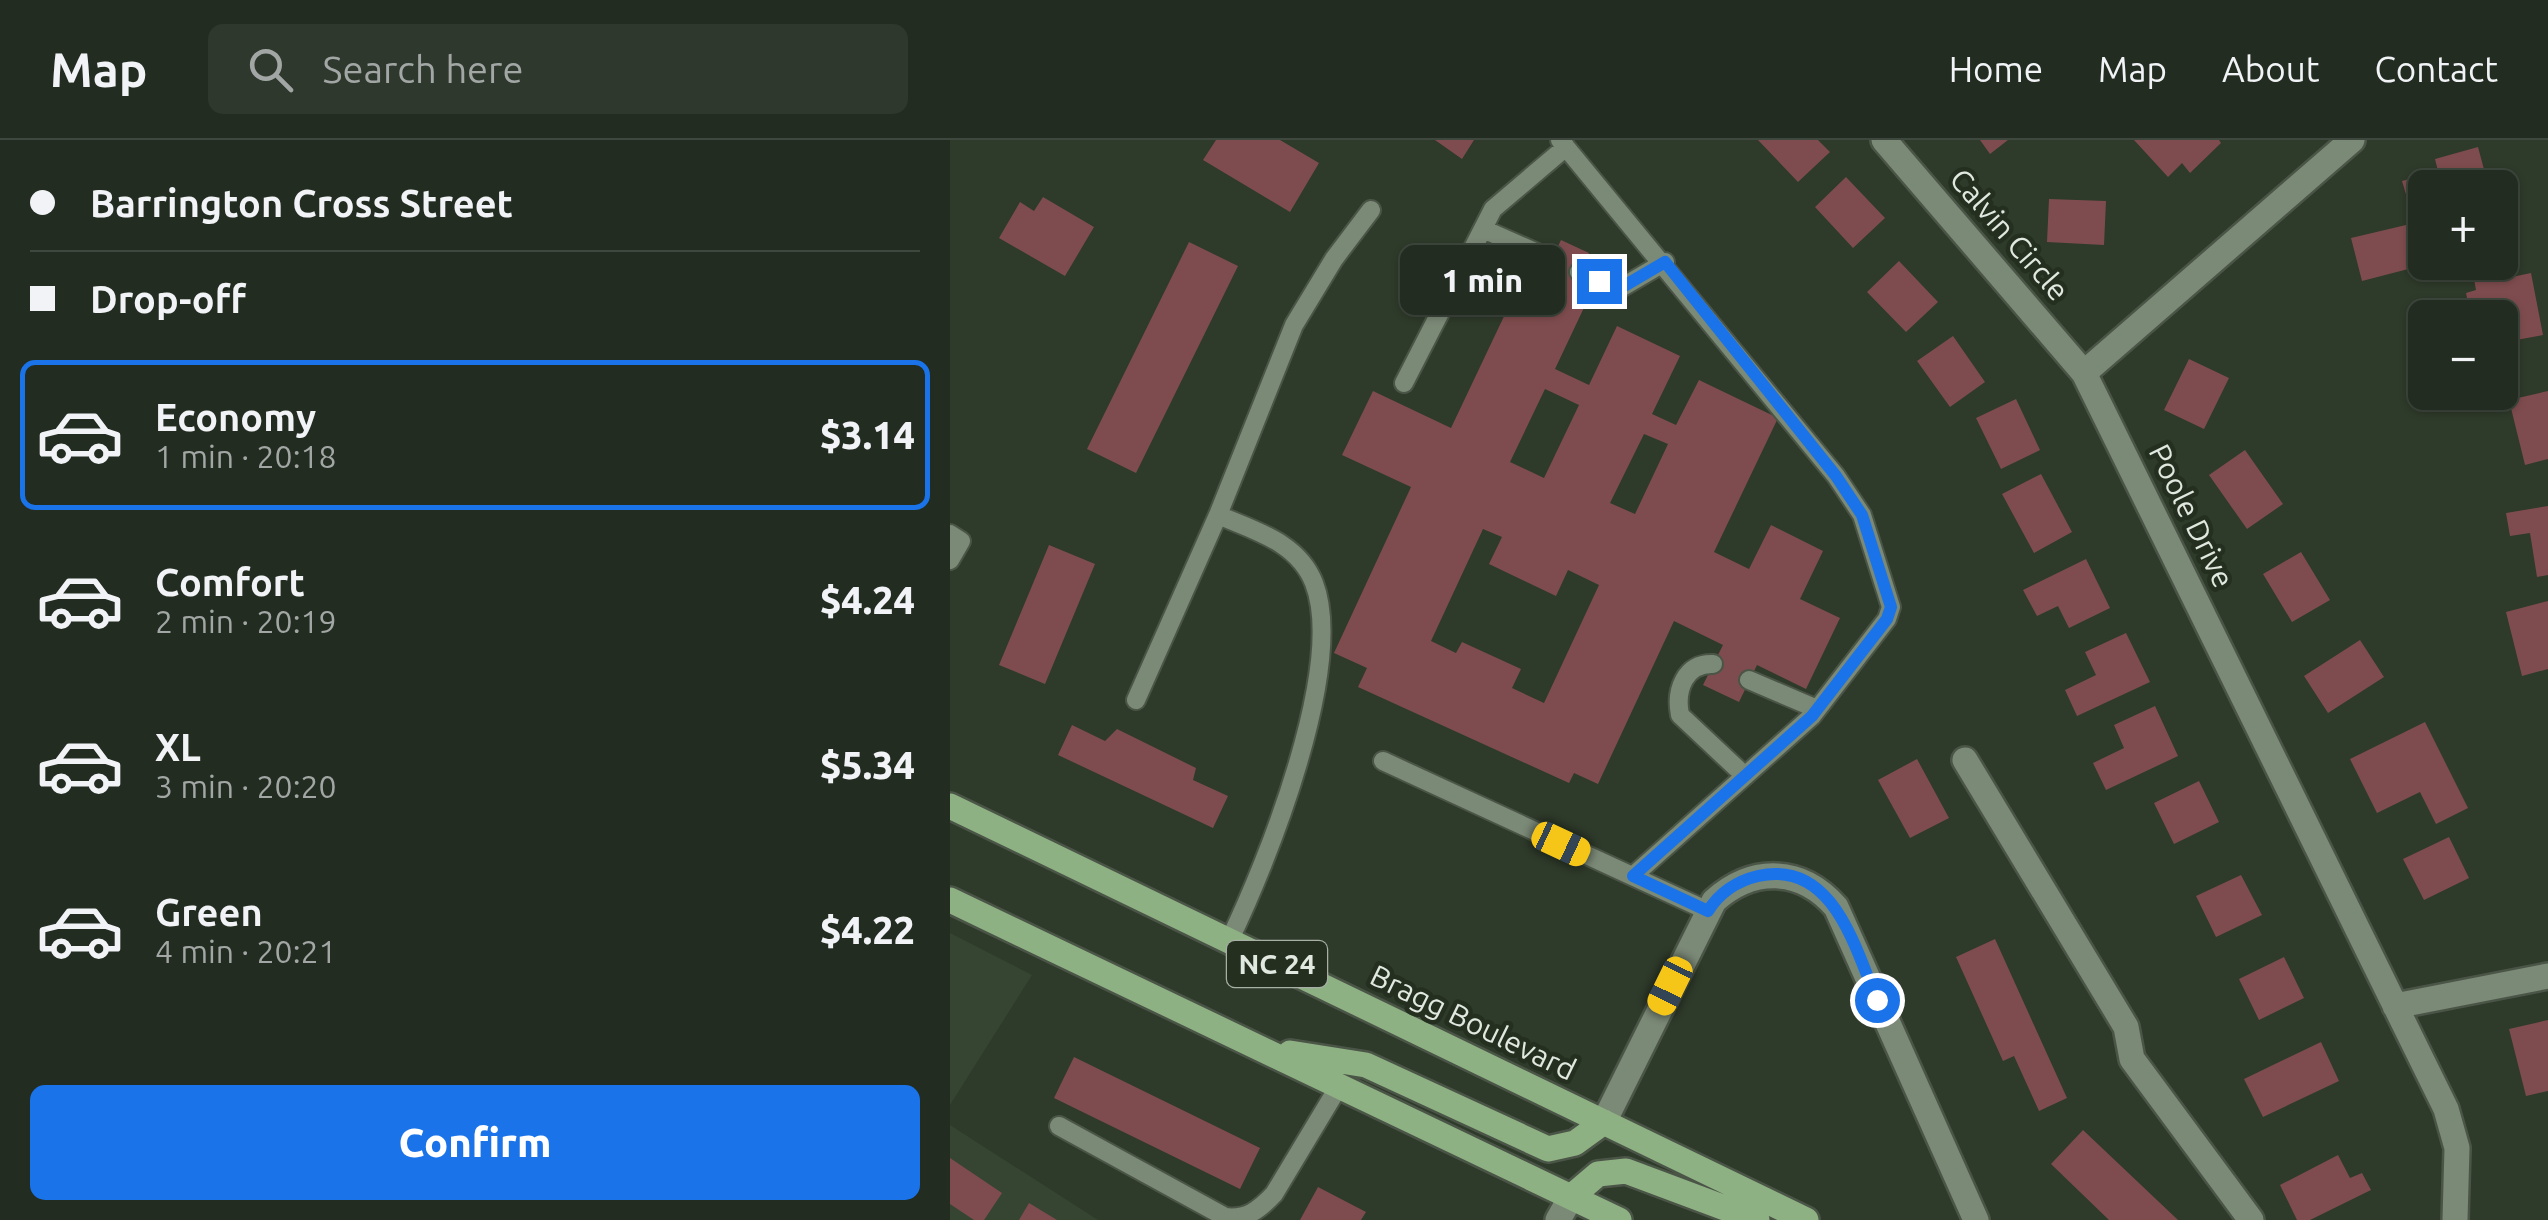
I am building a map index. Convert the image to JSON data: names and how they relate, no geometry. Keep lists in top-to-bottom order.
{
  "streets": {
    "main road": ["NC 24", "Bragg Boulevard"],
    "street": ["Calvin Circle", "Poole Drive"]
  },
  "crossings": [
    ["Calvin Circle", "Poole Drive"]
  ],
  "page": {
    "header": "Map",
    "search": "Search here",
    "nav": [
      "Home",
      "Map",
      "About",
      "Contact"
    ],
    "banner": ["Barrington Cross Street", "Drop-off"],
    "map_buttons": ["+", "−"],
    "bubble": "1 min",
    "list": [
      {
        "name": "Economy",
        "note": "1 min · 20:18",
        "value": "$3.14"
      },
      {
        "name": "Comfort",
        "note": "2 min · 20:19",
        "value": "$4.24"
      },
      {
        "name": "XL",
        "note": "3 min · 20:20",
        "value": "$5.34"
      },
      {
        "name": "Green",
        "note": "4 min · 20:21",
        "value": "$4.22"
      }
    ],
    "buttons": "Confirm"
  }
}
